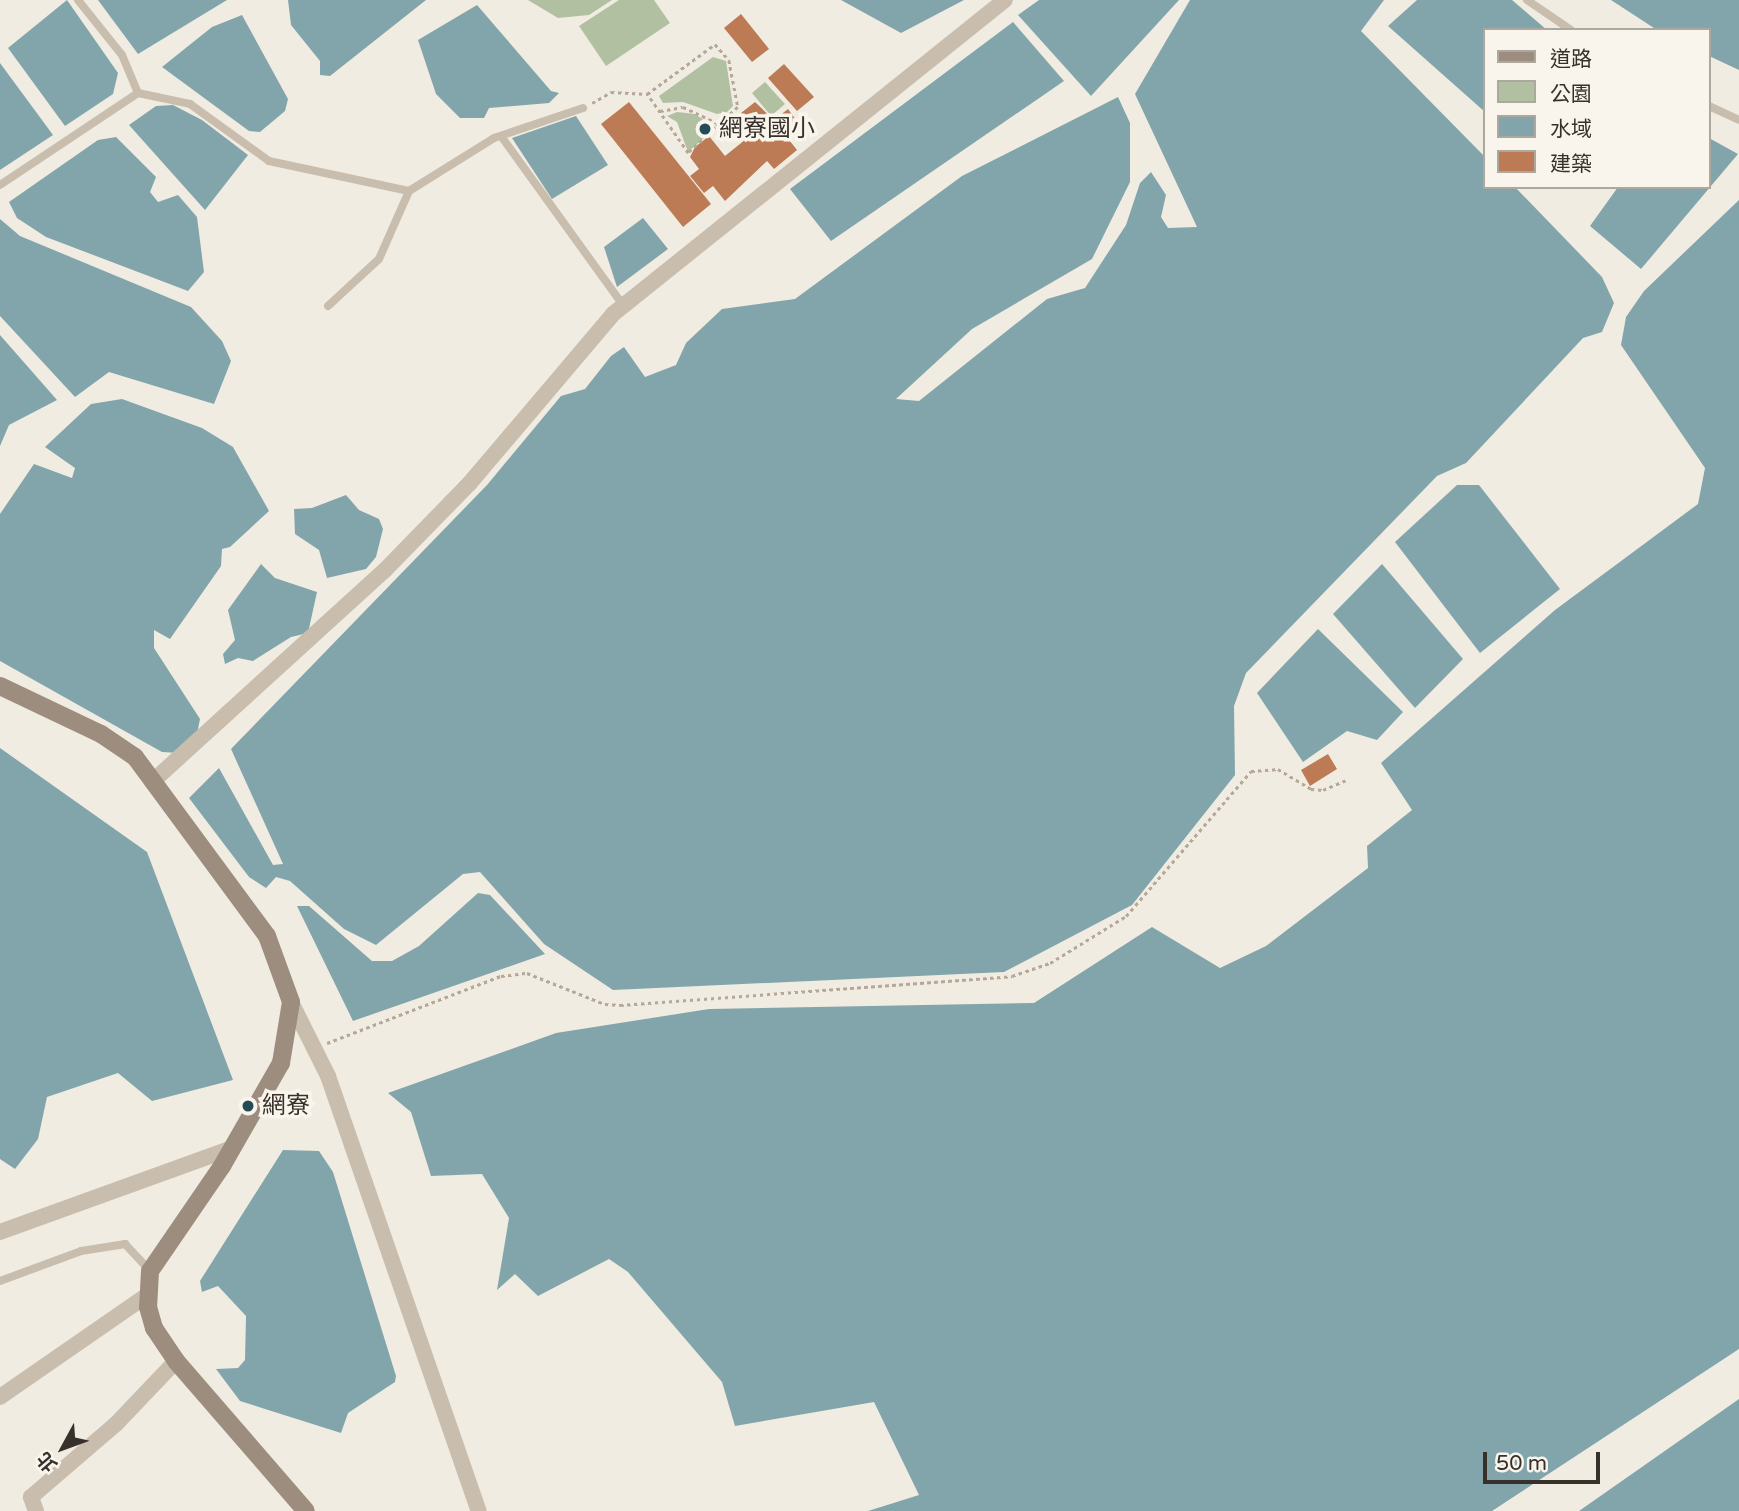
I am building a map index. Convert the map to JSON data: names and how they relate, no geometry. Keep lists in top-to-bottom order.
{
  "places": ["網寮國小", "網寮"],
  "legend": [
    "道路",
    "公園",
    "水域",
    "建築"
  ],
  "scale_bar": "50 m",
  "north": "bottom left"
}
